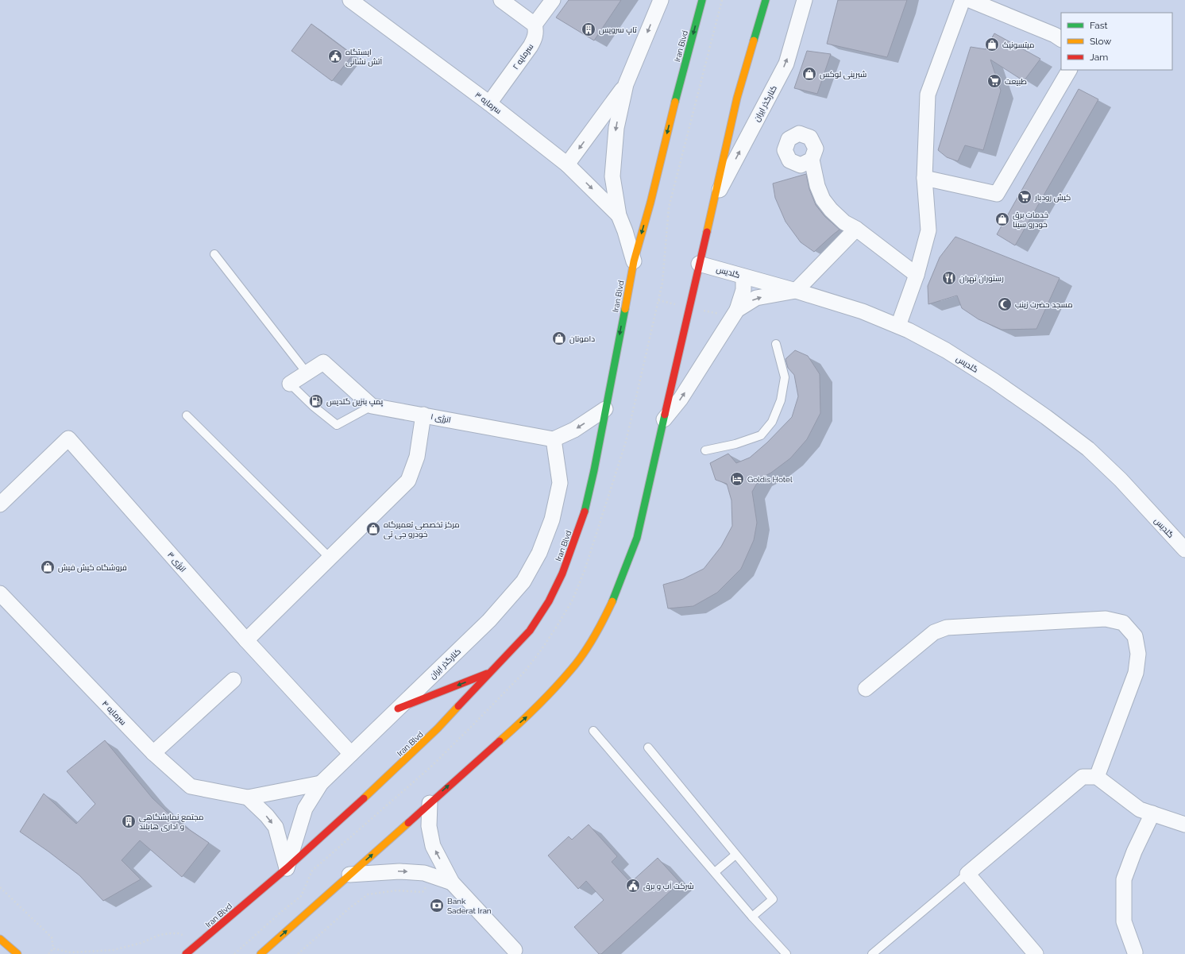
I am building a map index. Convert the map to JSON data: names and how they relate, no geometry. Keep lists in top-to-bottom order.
{
  "streets": {
    "main road": ["Iran Blvd"],
    "street": [
      "سرمایه ۲",
      "سرمایه ۳",
      "کنارگذر ایران",
      "گلدیس",
      "انرژی ۱",
      "انرژی ۳",
      "سرمایه ۴"
    ]
  },
  "crossings": [
    ["Iran Blvd", "کنارگذر ایران"],
    ["سرمایه ۲", "سرمایه ۳"],
    ["کنارگذر ایران", "انرژی ۱"],
    ["کنارگذر ایران", "انرژی ۳"]
  ],
  "places": {
    "building": ["تاپ سرویس", "مجتمع نمایشگاهی و اداری هابلند"],
    "shop": [
      "میتسونیک",
      "شيرينی لوكس",
      "خدمات برق خودرو سینا",
      "دامونان",
      "مرکز تخصصی تعمیرگاه خودرو جی تی",
      "فروشگاه کیش فیش"
    ],
    "public building": ["ایستگاه آتش نشانی", "شرکت آب و برق"],
    "supermarket": ["طبیعت", "کیش رودبار"],
    "restaurant": ["رستوران تهران"],
    "mosque": ["مسجد حضرت زینب"],
    "fuel station": ["پمپ بنزین گلدیس"],
    "hotel": ["Goldis Hotel"],
    "bank": ["Bank Saderat Iran"]
  },
  "legend": ["Fast", "Slow", "Jam"]
}
